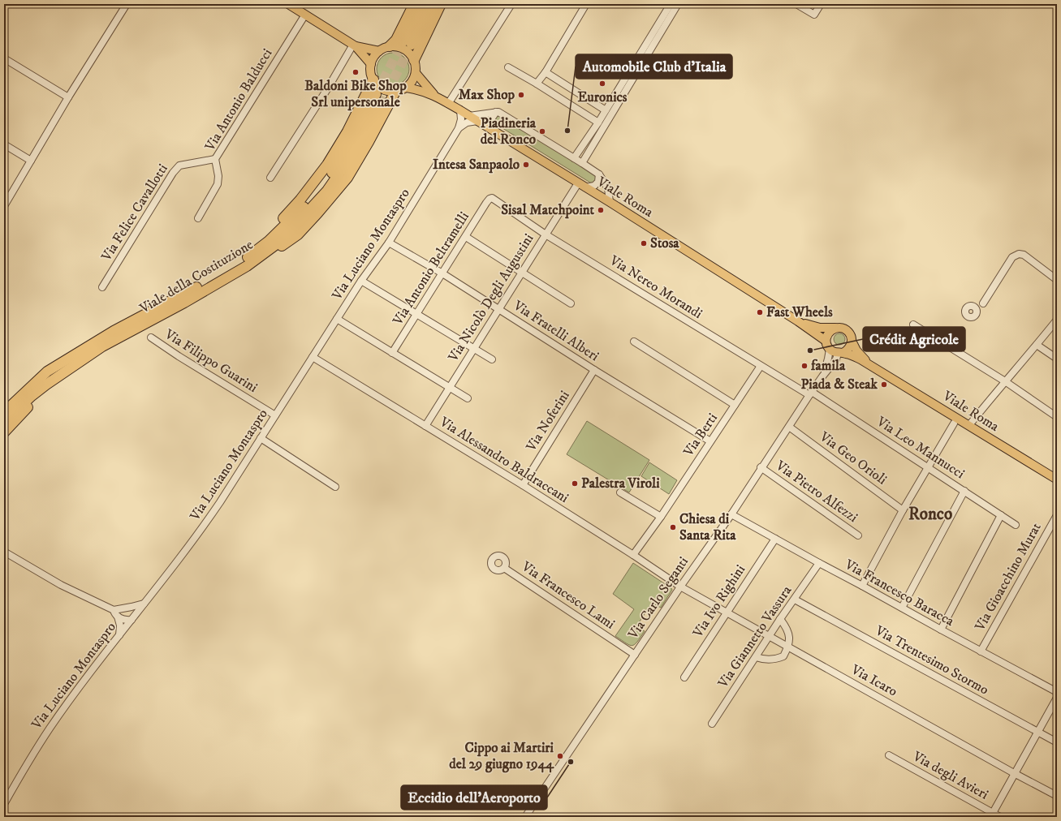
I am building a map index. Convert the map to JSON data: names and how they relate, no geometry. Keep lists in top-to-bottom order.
{
  "streets": {
    "highway": ["Viale della Costituzione"],
    "main road": ["Viale Roma"],
    "street": [
      "Via Antonio Balducci",
      "Via Felice Cavallotti",
      "Via Luciano Montaspro",
      "Via Antonio Beltramelli",
      "Via Nereo Morandi",
      "Via Nicolò Degli Augustini",
      "Via Fratelli Alberi",
      "Via Filippo Guarini",
      "Via Noferini",
      "Via Berti",
      "Via Leo Mannucci",
      "Via Geo Orioli",
      "Via Alessandro Baldraccani",
      "Via Pietro Alfezzi",
      "Via Gioacchino Murat",
      "Via Francesco Baracca",
      "Via Francesco Lami",
      "Via Carlo Seganti",
      "Via Ivo Righini",
      "Via Giannetto Vassura",
      "Via Trentesimo Stormo",
      "Via Icaro",
      "Via degli Avieri"
    ]
  },
  "crossings": [
    ["Via Antonio Balducci", "Via Felice Cavallotti"],
    ["Viale Roma", "Via Luciano Montaspro"],
    ["Viale Roma", "Via Nicolò Degli Augustini"],
    ["Viale Roma", "Via Carlo Seganti"],
    ["Via Luciano Montaspro", "Via Fratelli Alberi"],
    ["Via Luciano Montaspro", "Via Filippo Guarini"],
    ["Via Luciano Montaspro", "Via Alessandro Baldraccani"],
    ["Via Antonio Beltramelli", "Via Nereo Morandi"],
    ["Via Antonio Beltramelli", "Via Fratelli Alberi"],
    ["Via Nereo Morandi", "Via Nicolò Degli Augustini"],
    ["Via Nereo Morandi", "Via Berti"],
    ["Via Nereo Morandi", "Via Leo Mannucci"],
    ["Via Nereo Morandi", "Via Carlo Seganti"],
    ["Via Nicolò Degli Augustini", "Via Fratelli Alberi"],
    ["Via Nicolò Degli Augustini", "Via Alessandro Baldraccani"],
    ["Via Fratelli Alberi", "Via Noferini"],
    ["Via Fratelli Alberi", "Via Berti"],
    ["Via Noferini", "Via Alessandro Baldraccani"],
    ["Via Berti", "Via Alessandro Baldraccani"],
    ["Via Leo Mannucci", "Via Carlo Seganti"],
    ["Via Geo Orioli", "Via Carlo Seganti"],
    ["Via Alessandro Baldraccani", "Via Carlo Seganti"],
    ["Via Alessandro Baldraccani", "Via Icaro"],
    ["Via Pietro Alfezzi", "Via Carlo Seganti"],
    ["Via Gioacchino Murat", "Via Francesco Baracca"],
    ["Via Francesco Baracca", "Via Carlo Seganti"],
    ["Via Francesco Baracca", "Via Ivo Righini"],
    ["Via Francesco Baracca", "Via Giannetto Vassura"],
    ["Via Francesco Lami", "Via Carlo Seganti"],
    ["Via Carlo Seganti", "Via Icaro"],
    ["Via Ivo Righini", "Via Icaro"],
    ["Via Giannetto Vassura", "Via Trentesimo Stormo"],
    ["Via Giannetto Vassura", "Via Icaro"]
  ],
  "districts": ["Ronco"],
  "places": [
    "Baldoni Bike Shop Srl unipersonale",
    "Euronics",
    "Max Shop",
    "Automobile Club d'Italia",
    "Piadineria del Ronco",
    "Intesa Sanpaolo",
    "Sisal Matchpoint",
    "Stosa",
    "Fast Wheels",
    "Crédit Agricole",
    "famila",
    "Piada & Steak",
    "Palestra Viroli",
    "Chiesa di Santa Rita",
    "Cippo ai Martiri del 29 giugno 1944",
    "Eccidio dell'Aeroporto"
  ]
}
